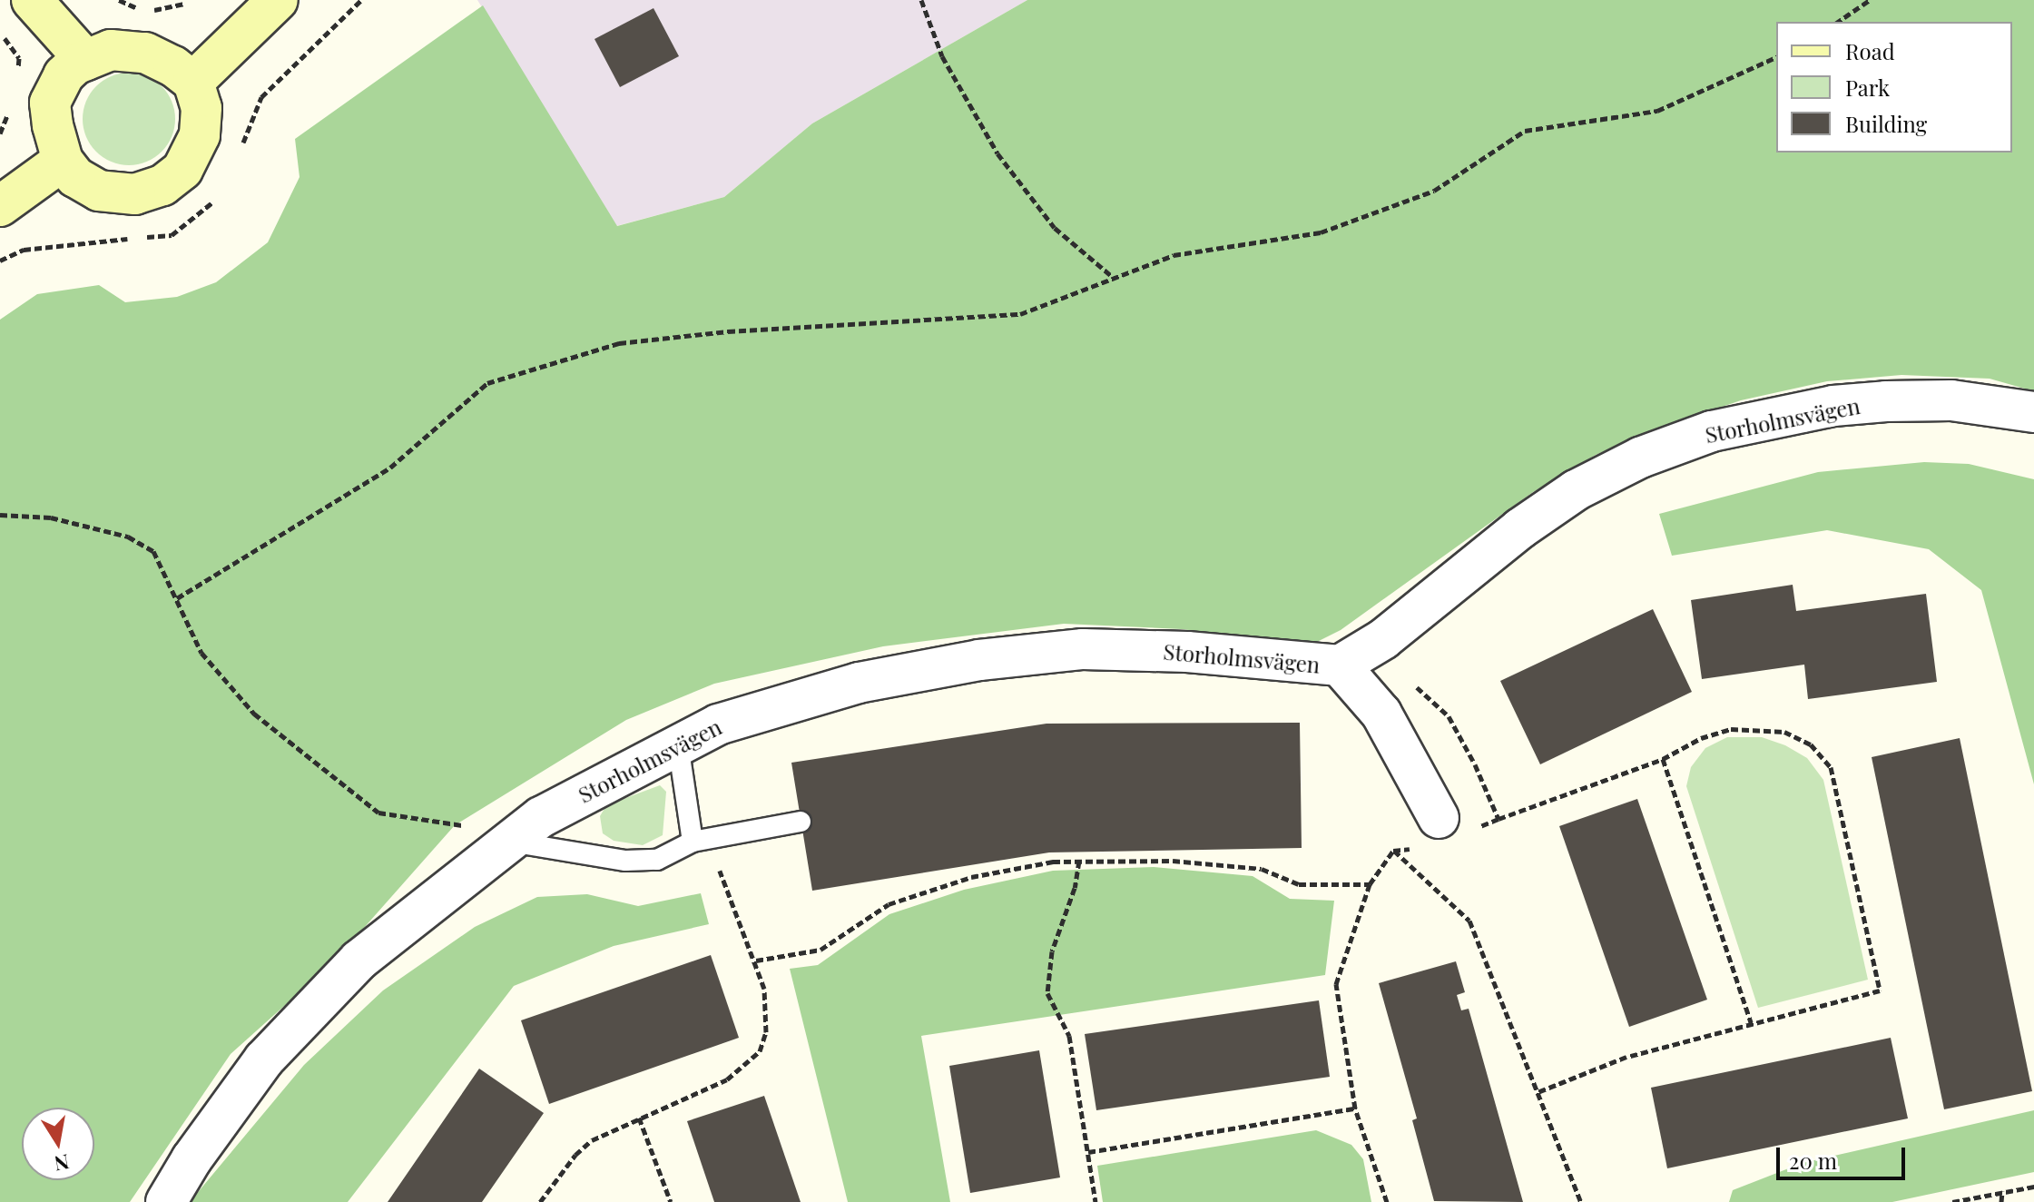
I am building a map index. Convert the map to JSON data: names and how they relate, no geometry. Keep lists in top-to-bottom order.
{
  "streets": {
    "street": ["Storholmsvägen"]
  },
  "legend": ["Road", "Park", "Building"],
  "scale_bar": "20 m",
  "north": "bottom"
}
